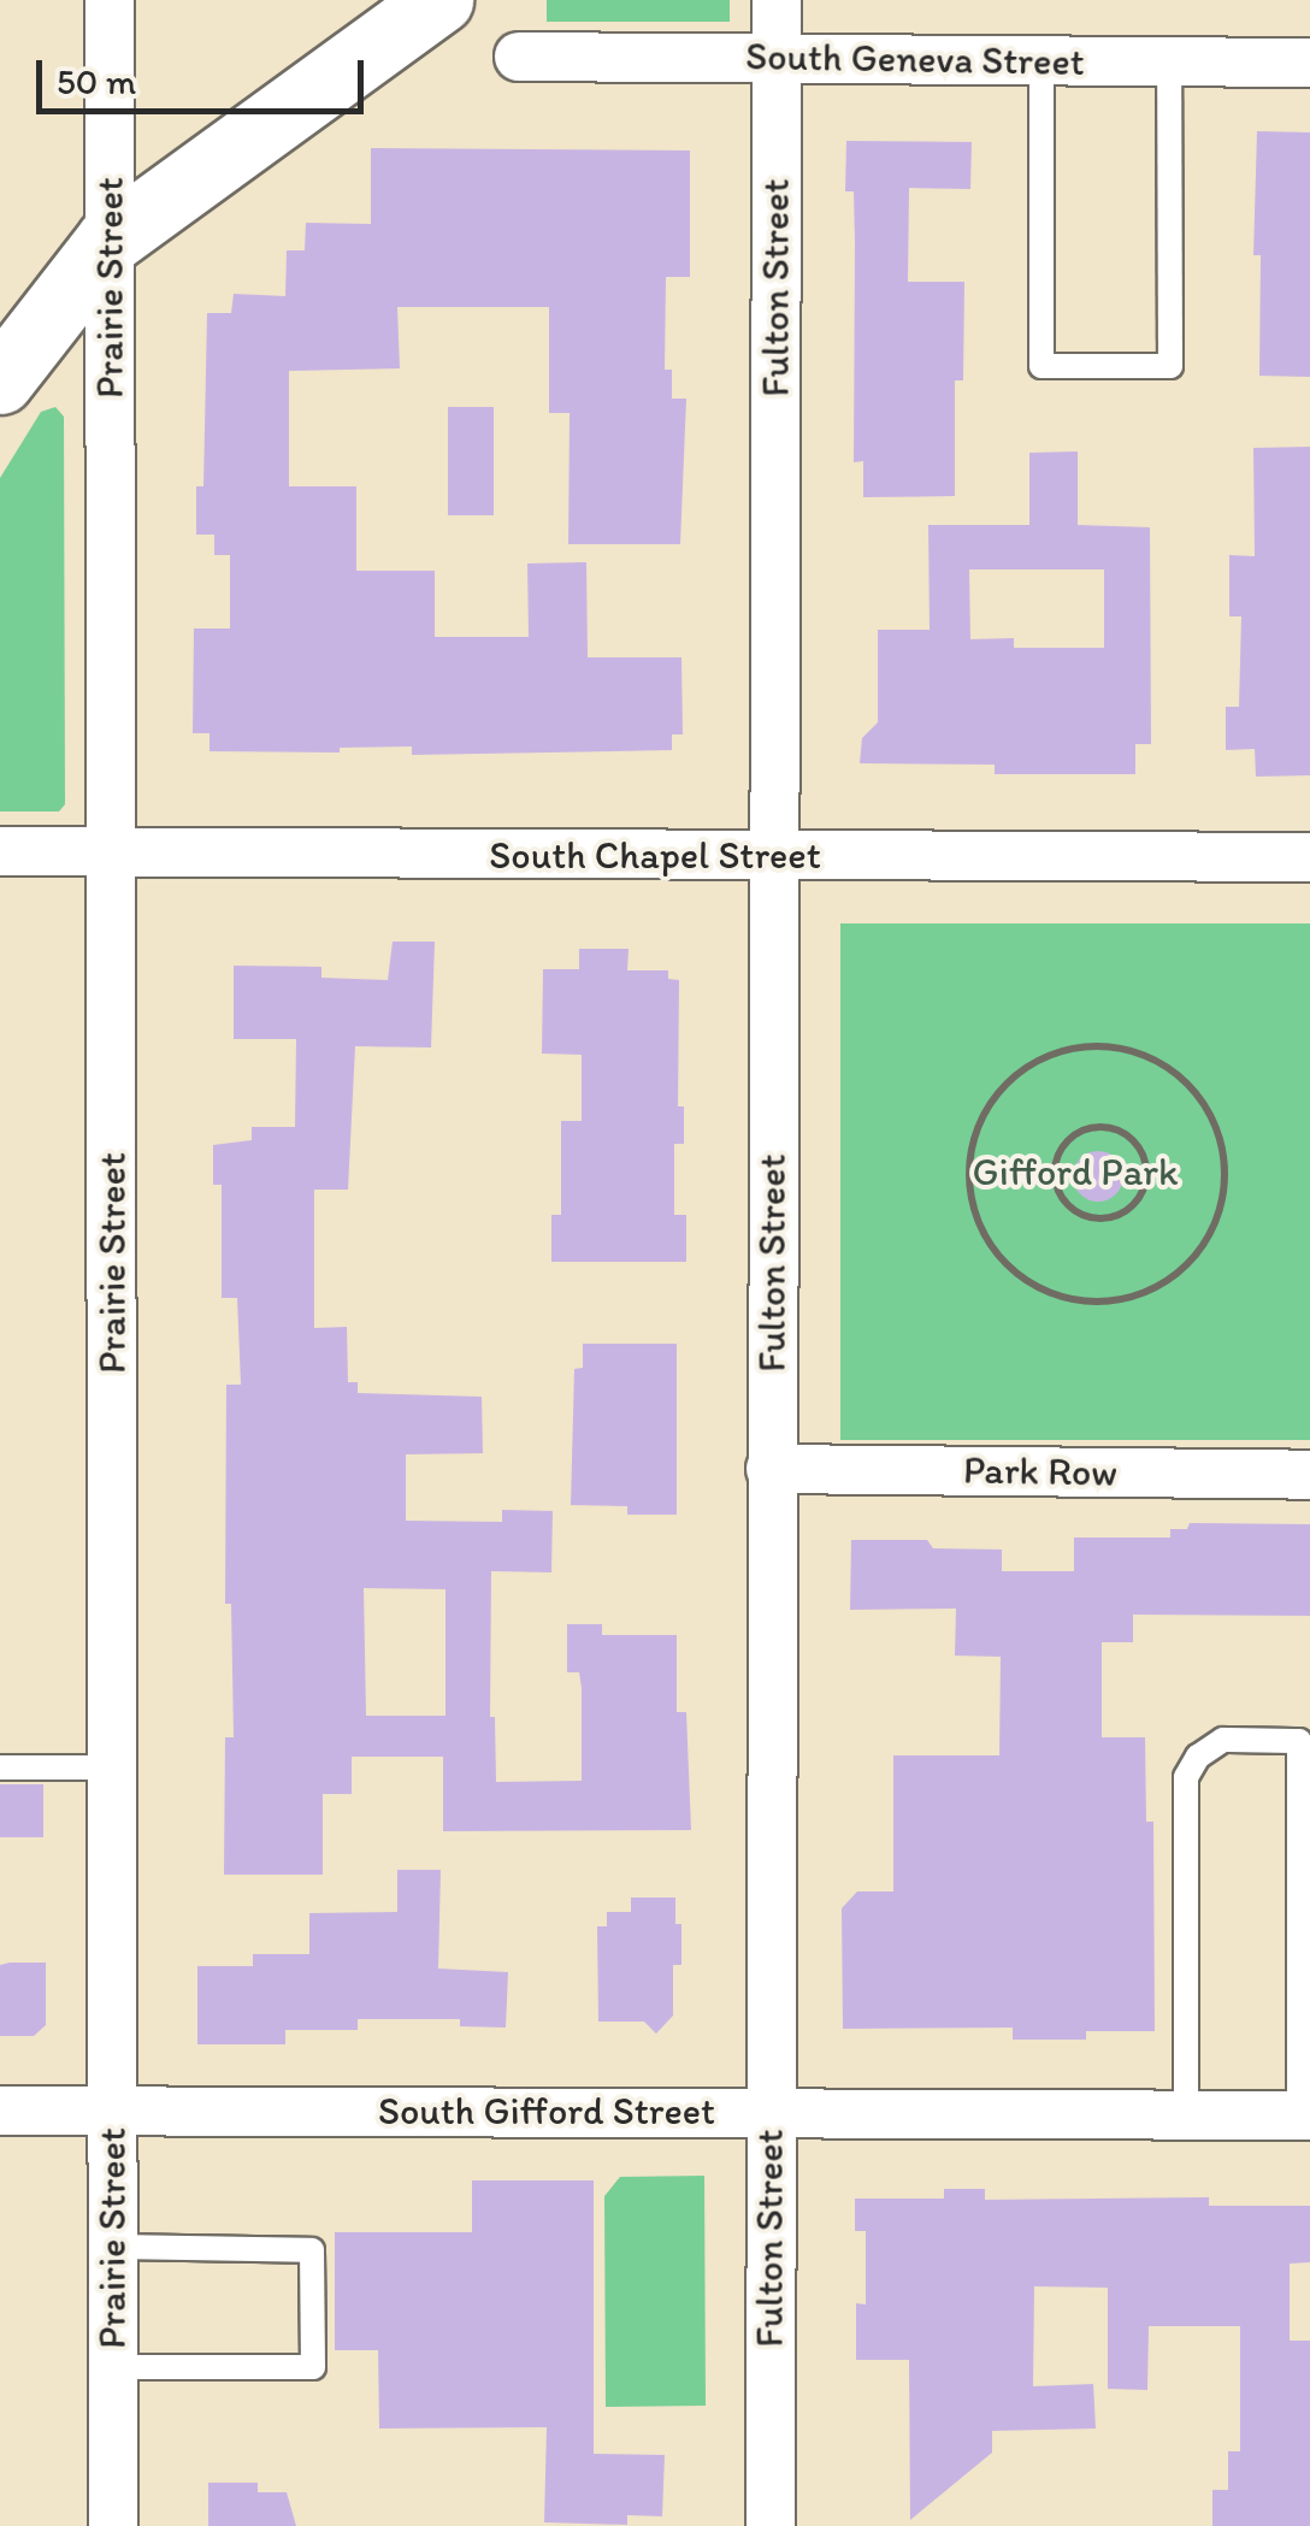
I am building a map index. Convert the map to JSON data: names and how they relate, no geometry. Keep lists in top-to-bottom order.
{
  "streets": {
    "street": [
      "South Geneva Street",
      "Prairie Street",
      "Fulton Street",
      "South Chapel Street",
      "Park Row",
      "South Gifford Street"
    ]
  },
  "crossings": [
    ["South Geneva Street", "Fulton Street"],
    ["Prairie Street", "South Chapel Street"],
    ["Prairie Street", "South Gifford Street"],
    ["Fulton Street", "South Chapel Street"],
    ["Fulton Street", "Park Row"],
    ["Fulton Street", "South Gifford Street"]
  ],
  "parks": ["Gifford Park"],
  "scale_bar": "50 m"
}
